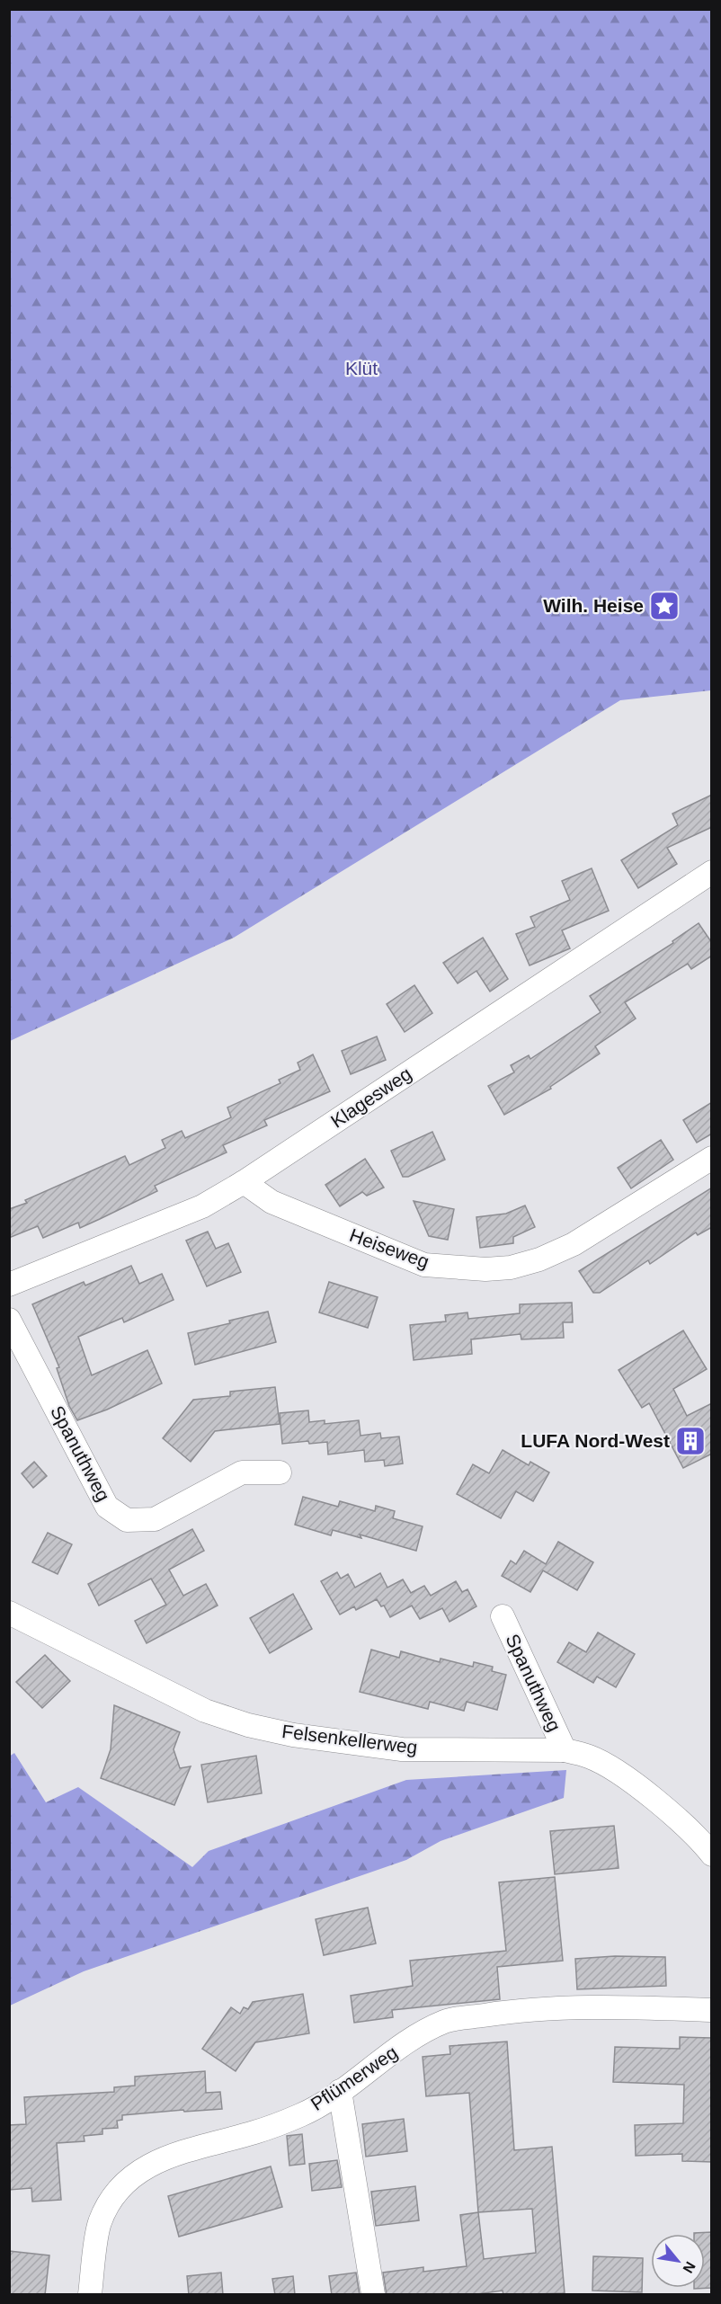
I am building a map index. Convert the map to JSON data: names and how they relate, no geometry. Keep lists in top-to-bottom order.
{
  "streets": {
    "street": [
      "Klagesweg",
      "Heiseweg",
      "Spanuthweg",
      "Felsenkellerweg",
      "Pflümerweg"
    ]
  },
  "crossings": [
    ["Klagesweg", "Heiseweg"],
    ["Spanuthweg", "Felsenkellerweg"]
  ],
  "parks": ["Klüt"],
  "places": {
    "place": ["Wilh. Heise"],
    "building": ["LUFA Nord-West"]
  },
  "north": "bottom right"
}
